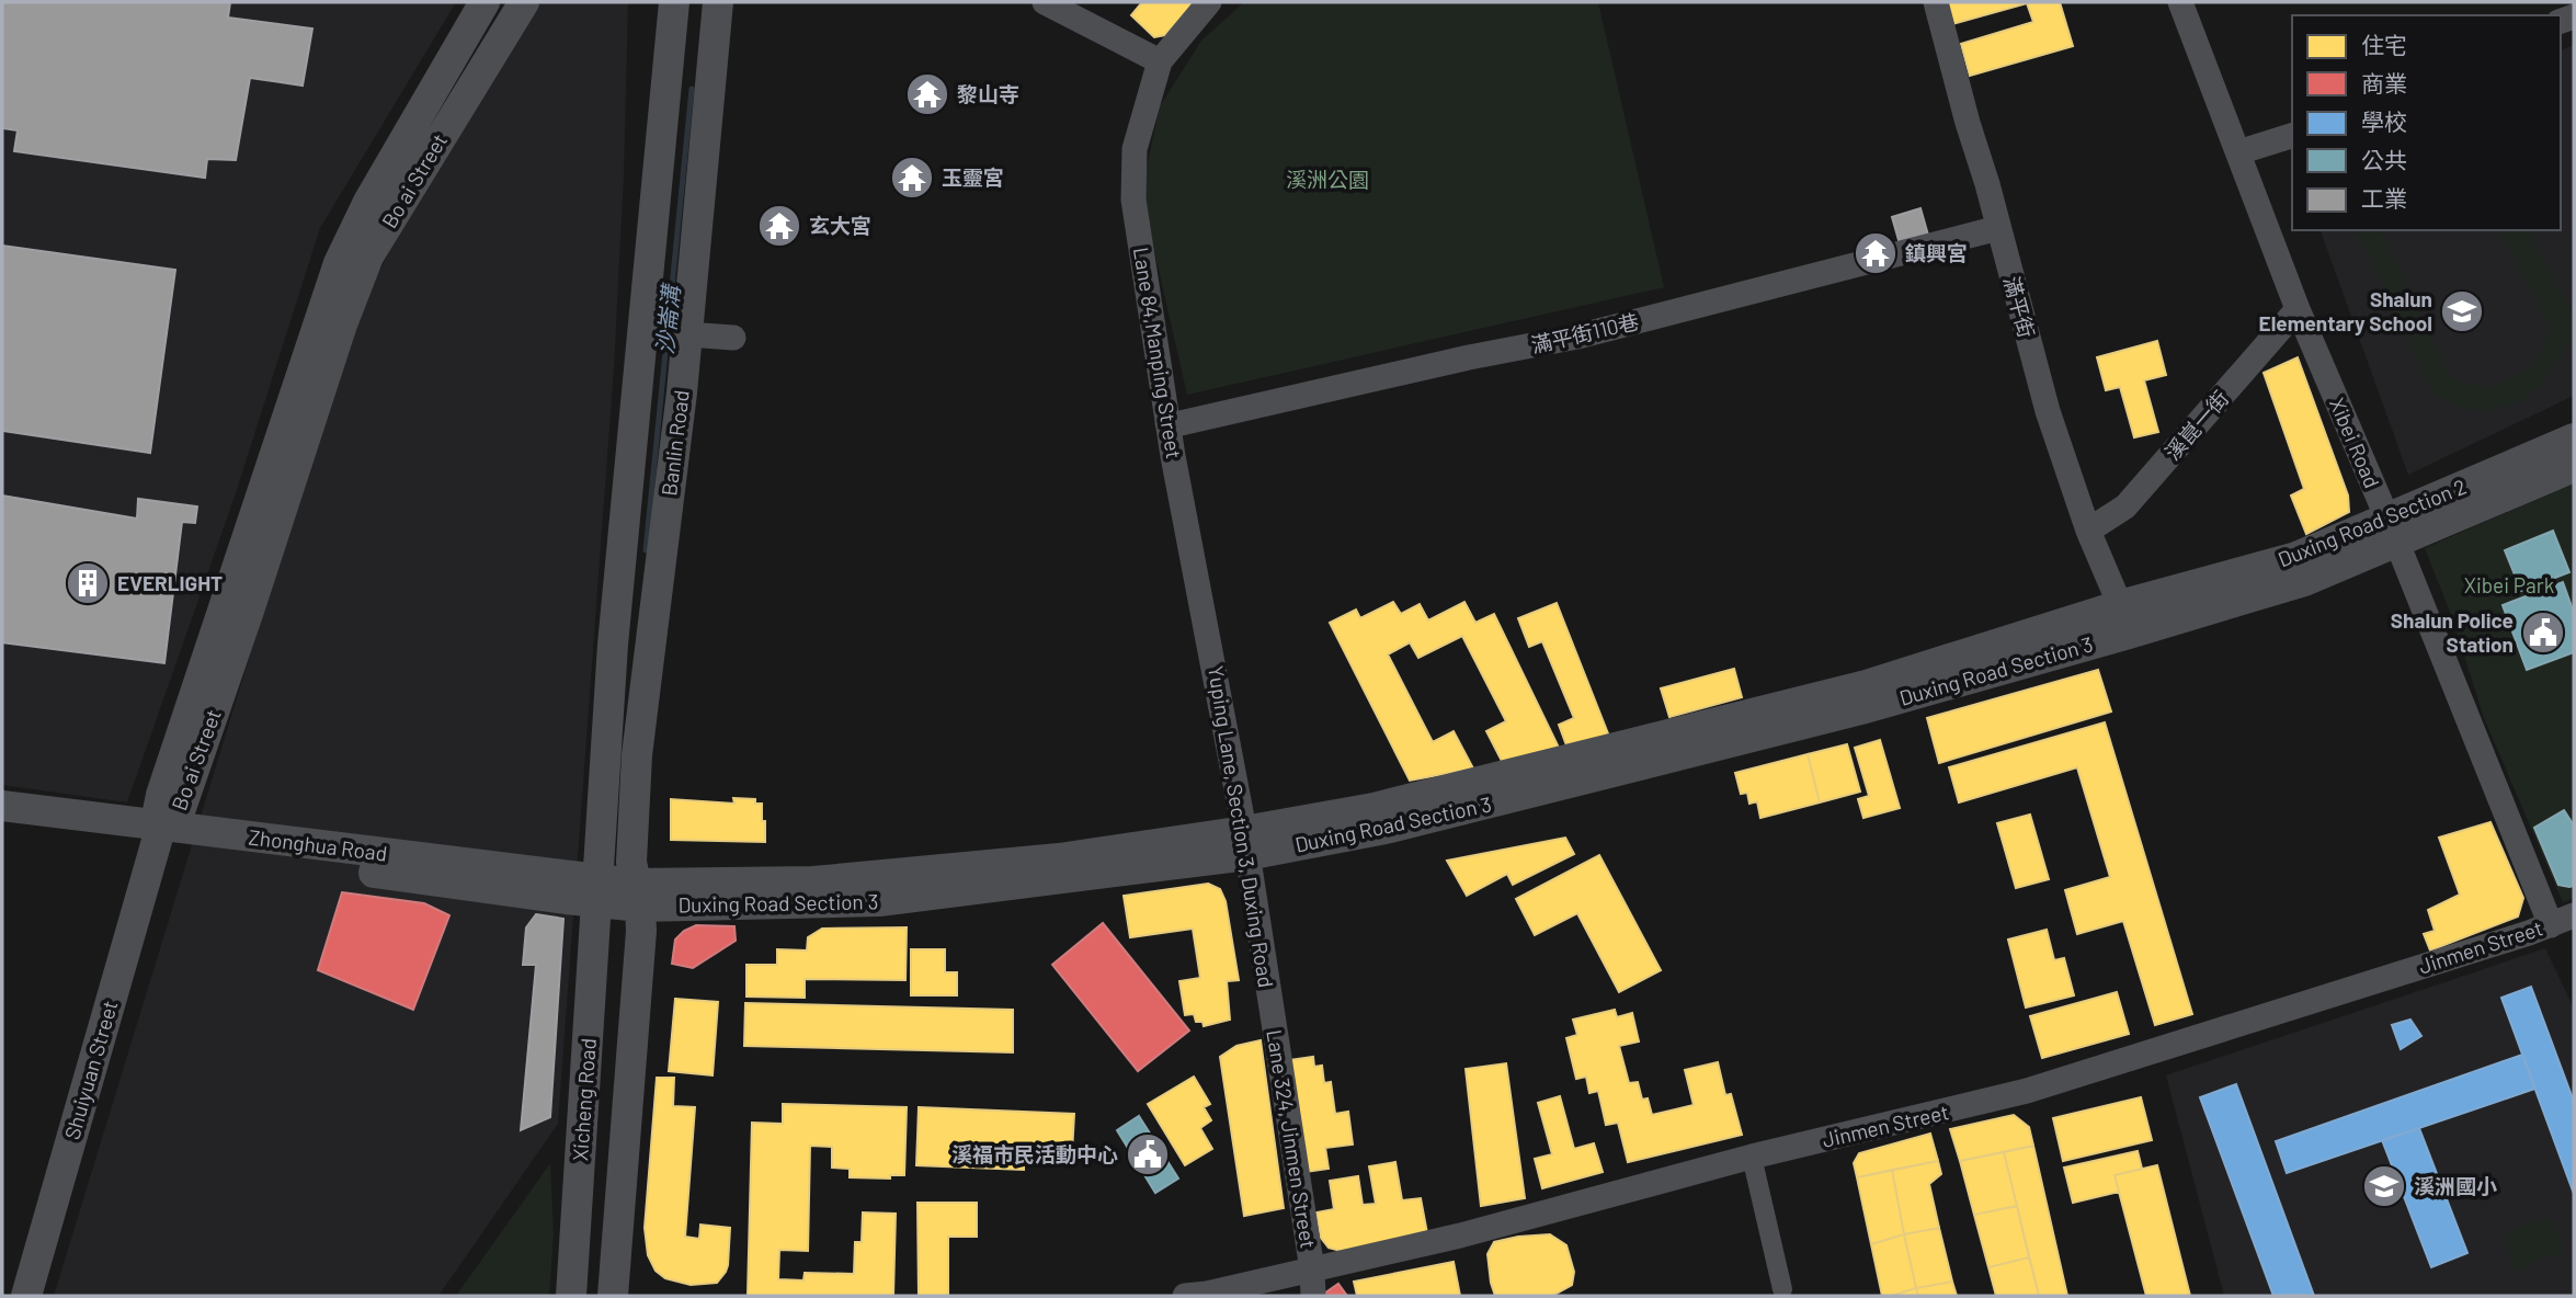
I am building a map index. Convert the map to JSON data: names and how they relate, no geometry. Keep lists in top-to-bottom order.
{
  "streets": {
    "street": [
      "Bo ai Street",
      "滿平街",
      "滿平街110巷",
      "Lane 84,Manping Street",
      "溪崑一街",
      "Banlin Road",
      "Xibei Road",
      "Duxing Road Section 2",
      "Duxing Road Section 3",
      "Yuping Lane, Section 3, Duxing Road",
      "Zhonghua Road",
      "Jinmen Street",
      "Shuiyuan Street",
      "Xicheng Road",
      "Lane 324, Jinmen Street"
    ]
  },
  "crossings": [
    ["Bo ai Street", "Zhonghua Road"],
    ["Bo ai Street", "Shuiyuan Street"],
    ["滿平街", "滿平街110巷"],
    ["滿平街", "溪崑一街"],
    ["滿平街", "Duxing Road Section 2"],
    ["滿平街", "Duxing Road Section 3"],
    ["滿平街110巷", "Lane 84,Manping Street"],
    ["Lane 84,Manping Street", "Yuping Lane, Section 3, Duxing Road"],
    ["溪崑一街", "Xibei Road"],
    ["Banlin Road", "Duxing Road Section 3"],
    ["Banlin Road", "Zhonghua Road"],
    ["Banlin Road", "Xicheng Road"],
    ["Xibei Road", "Duxing Road Section 2"],
    ["Xibei Road", "Jinmen Street"],
    ["Duxing Road Section 2", "Duxing Road Section 3"],
    ["Duxing Road Section 3", "Yuping Lane, Section 3, Duxing Road"],
    ["Duxing Road Section 3", "Zhonghua Road"],
    ["Duxing Road Section 3", "Xicheng Road"],
    ["Yuping Lane, Section 3, Duxing Road", "Lane 324, Jinmen Street"],
    ["Zhonghua Road", "Shuiyuan Street"],
    ["Zhonghua Road", "Xicheng Road"],
    ["Jinmen Street", "Lane 324, Jinmen Street"]
  ],
  "water": ["沙崙溝"],
  "parks": ["溪洲公園", "Xibei Park"],
  "places": {
    "temple": [
      "黎山寺",
      "玉靈宮",
      "玄大宮",
      "鎮興宮"
    ],
    "school or university": ["Shalun Elementary School", "溪洲國小"],
    "building": ["EVERLIGHT"],
    "public building": ["Shalun Police Station", "溪福市民活動中心"]
  },
  "legend": [
    "住宅",
    "商業",
    "學校",
    "公共",
    "工業"
  ]
}
